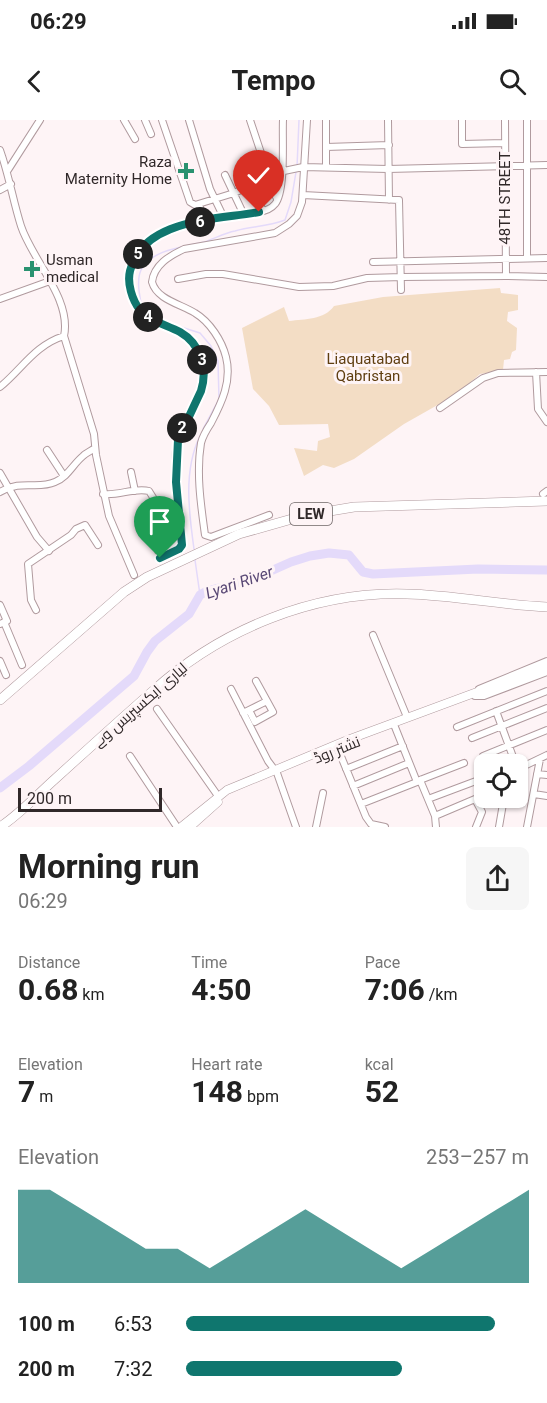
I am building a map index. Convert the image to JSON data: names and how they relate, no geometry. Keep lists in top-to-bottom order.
{
  "streets": {
    "highway": ["LEW", "لیاری ایکسپریس وے"],
    "main road": ["نشتر روڈ"],
    "street": ["48TH STREET"]
  },
  "water": ["Lyari River"],
  "parks": ["Liaquatabad Qabristan"],
  "places": {
    "health": ["Raza Maternity Home", "Usman medical"]
  },
  "scale_bar": "200 m",
  "page": {
    "status": "06:29",
    "header": "Tempo",
    "pins": [
      "6",
      "5",
      "4",
      "3",
      "2"
    ],
    "scale": "200 m",
    "heading": ["Morning run", "06:29"],
    "stats": [
      ["Distance", "0.68 km"],
      ["Time", "4:50"],
      ["Pace", "7:06 /km"],
      ["Elevation", "7 m"],
      ["Heart rate", "148 bpm"],
      ["kcal", "52"]
    ],
    "chart": ["Elevation", "253–257 m"],
    "list": [
      {
        "name": "100 m",
        "note": "6:53"
      },
      {
        "name": "200 m",
        "note": "7:32"
      }
    ]
  }
}
